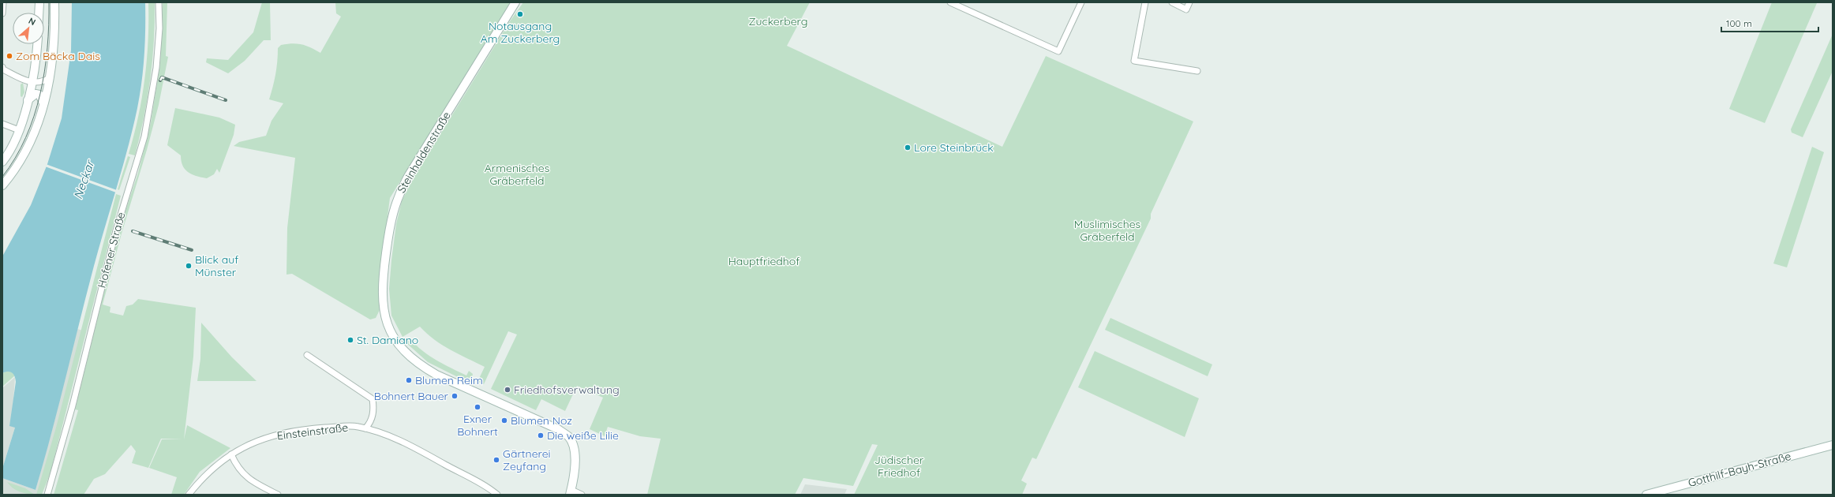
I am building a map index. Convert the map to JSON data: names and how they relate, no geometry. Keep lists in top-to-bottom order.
{
  "streets": {
    "street": [
      "Steinhaldenstraße",
      "Hofener Straße",
      "Einsteinstraße",
      "Gotthilf-Bayh-Straße"
    ]
  },
  "water": ["Neckar"],
  "parks": [
    "Zuckerberg",
    "Armenisches Gräberfeld",
    "Muslimisches Gräberfeld",
    "Hauptfriedhof",
    "Jüdischer Friedhof"
  ],
  "places": [
    "Notausgang Am Zuckerberg",
    "Zom Bäcka Dais",
    "Lore Steinbrück",
    "Blick auf Münster",
    "St. Damiano",
    "Blumen Reim",
    "Friedhofsverwaltung",
    "Bohnert Bauer",
    "Exner Bohnert",
    "Blumen Noz",
    "Die weiße Lilie",
    "Gärtnerei Zeyfang"
  ],
  "scale_bar": "100 m",
  "north": "top right"
}
